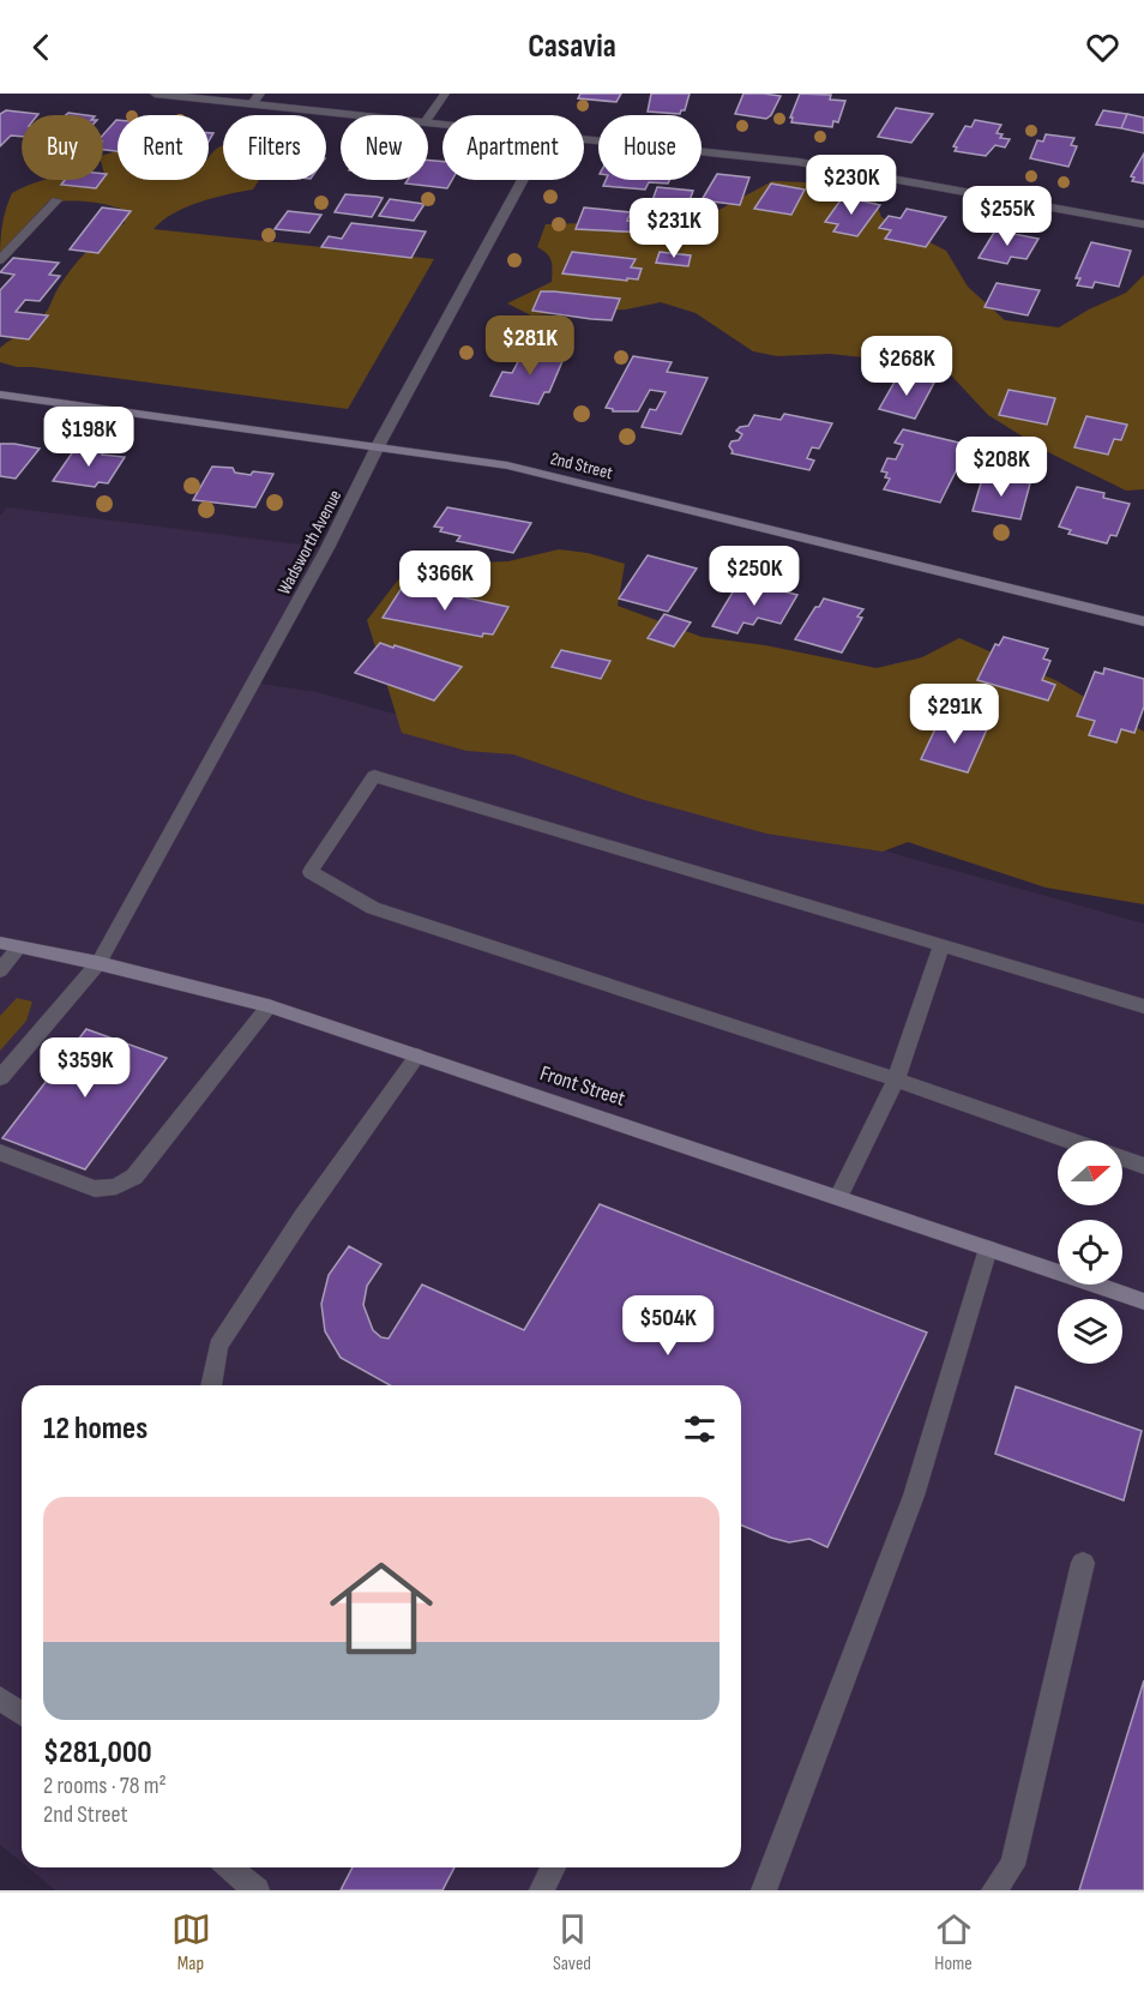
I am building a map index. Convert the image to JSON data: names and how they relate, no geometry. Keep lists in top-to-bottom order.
{
  "streets": {
    "main road": ["2nd Street", "Front Street"],
    "street": ["Wadsworth Avenue"]
  },
  "crossings": [
    ["2nd Street", "Wadsworth Avenue"],
    ["Wadsworth Avenue", "Front Street"]
  ],
  "north": "right",
  "page": {
    "header": "Casavia",
    "chip": [
      "Buy",
      "Rent",
      "Filters",
      "New",
      "Apartment",
      "House"
    ],
    "price": [
      "$230K",
      "$255K",
      "$231K",
      "$281K",
      "$268K",
      "$198K",
      "$208K",
      "$250K",
      "$366K",
      "$291K",
      "$359K",
      "$504K"
    ],
    "heading": "12 homes",
    "list": [
      {
        "name": "$281,000",
        "note": "2 rooms · 78 m² · 2nd Street"
      }
    ],
    "tabs": ["Map", "Saved", "Home"]
  }
}
